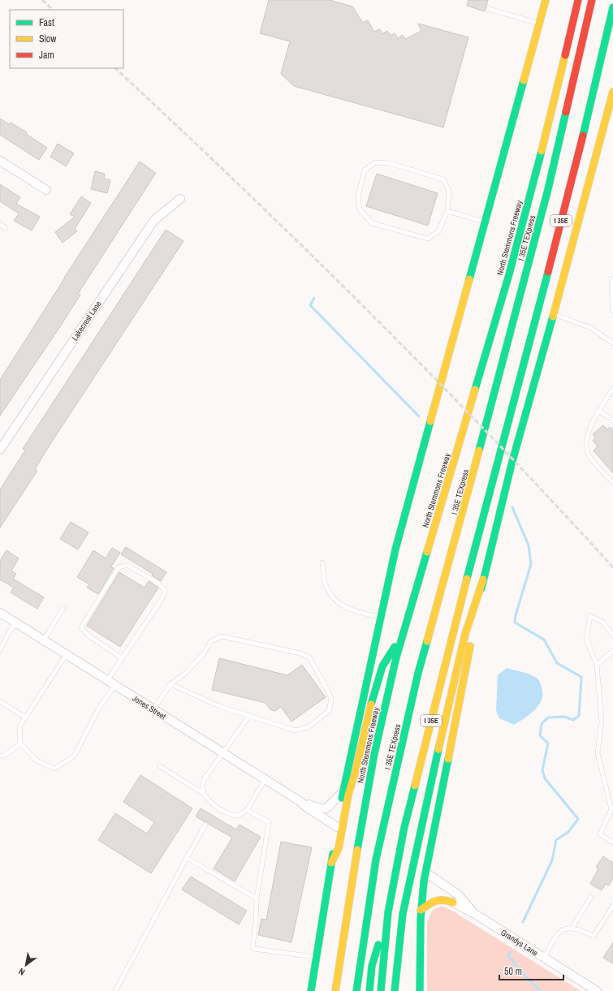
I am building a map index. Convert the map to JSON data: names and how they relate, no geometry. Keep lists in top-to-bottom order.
{
  "streets": {
    "main road": ["I 35E", "North Stemmons Freeway", "I 35E TEXpress"],
    "street": ["Lakecrest Lane", "Jones Street", "Grandys Lane"]
  },
  "crossings": [
    ["North Stemmons Freeway", "Jones Street"]
  ],
  "legend": ["Fast", "Slow", "Jam"],
  "scale_bar": "50 m",
  "north": "bottom left"
}
